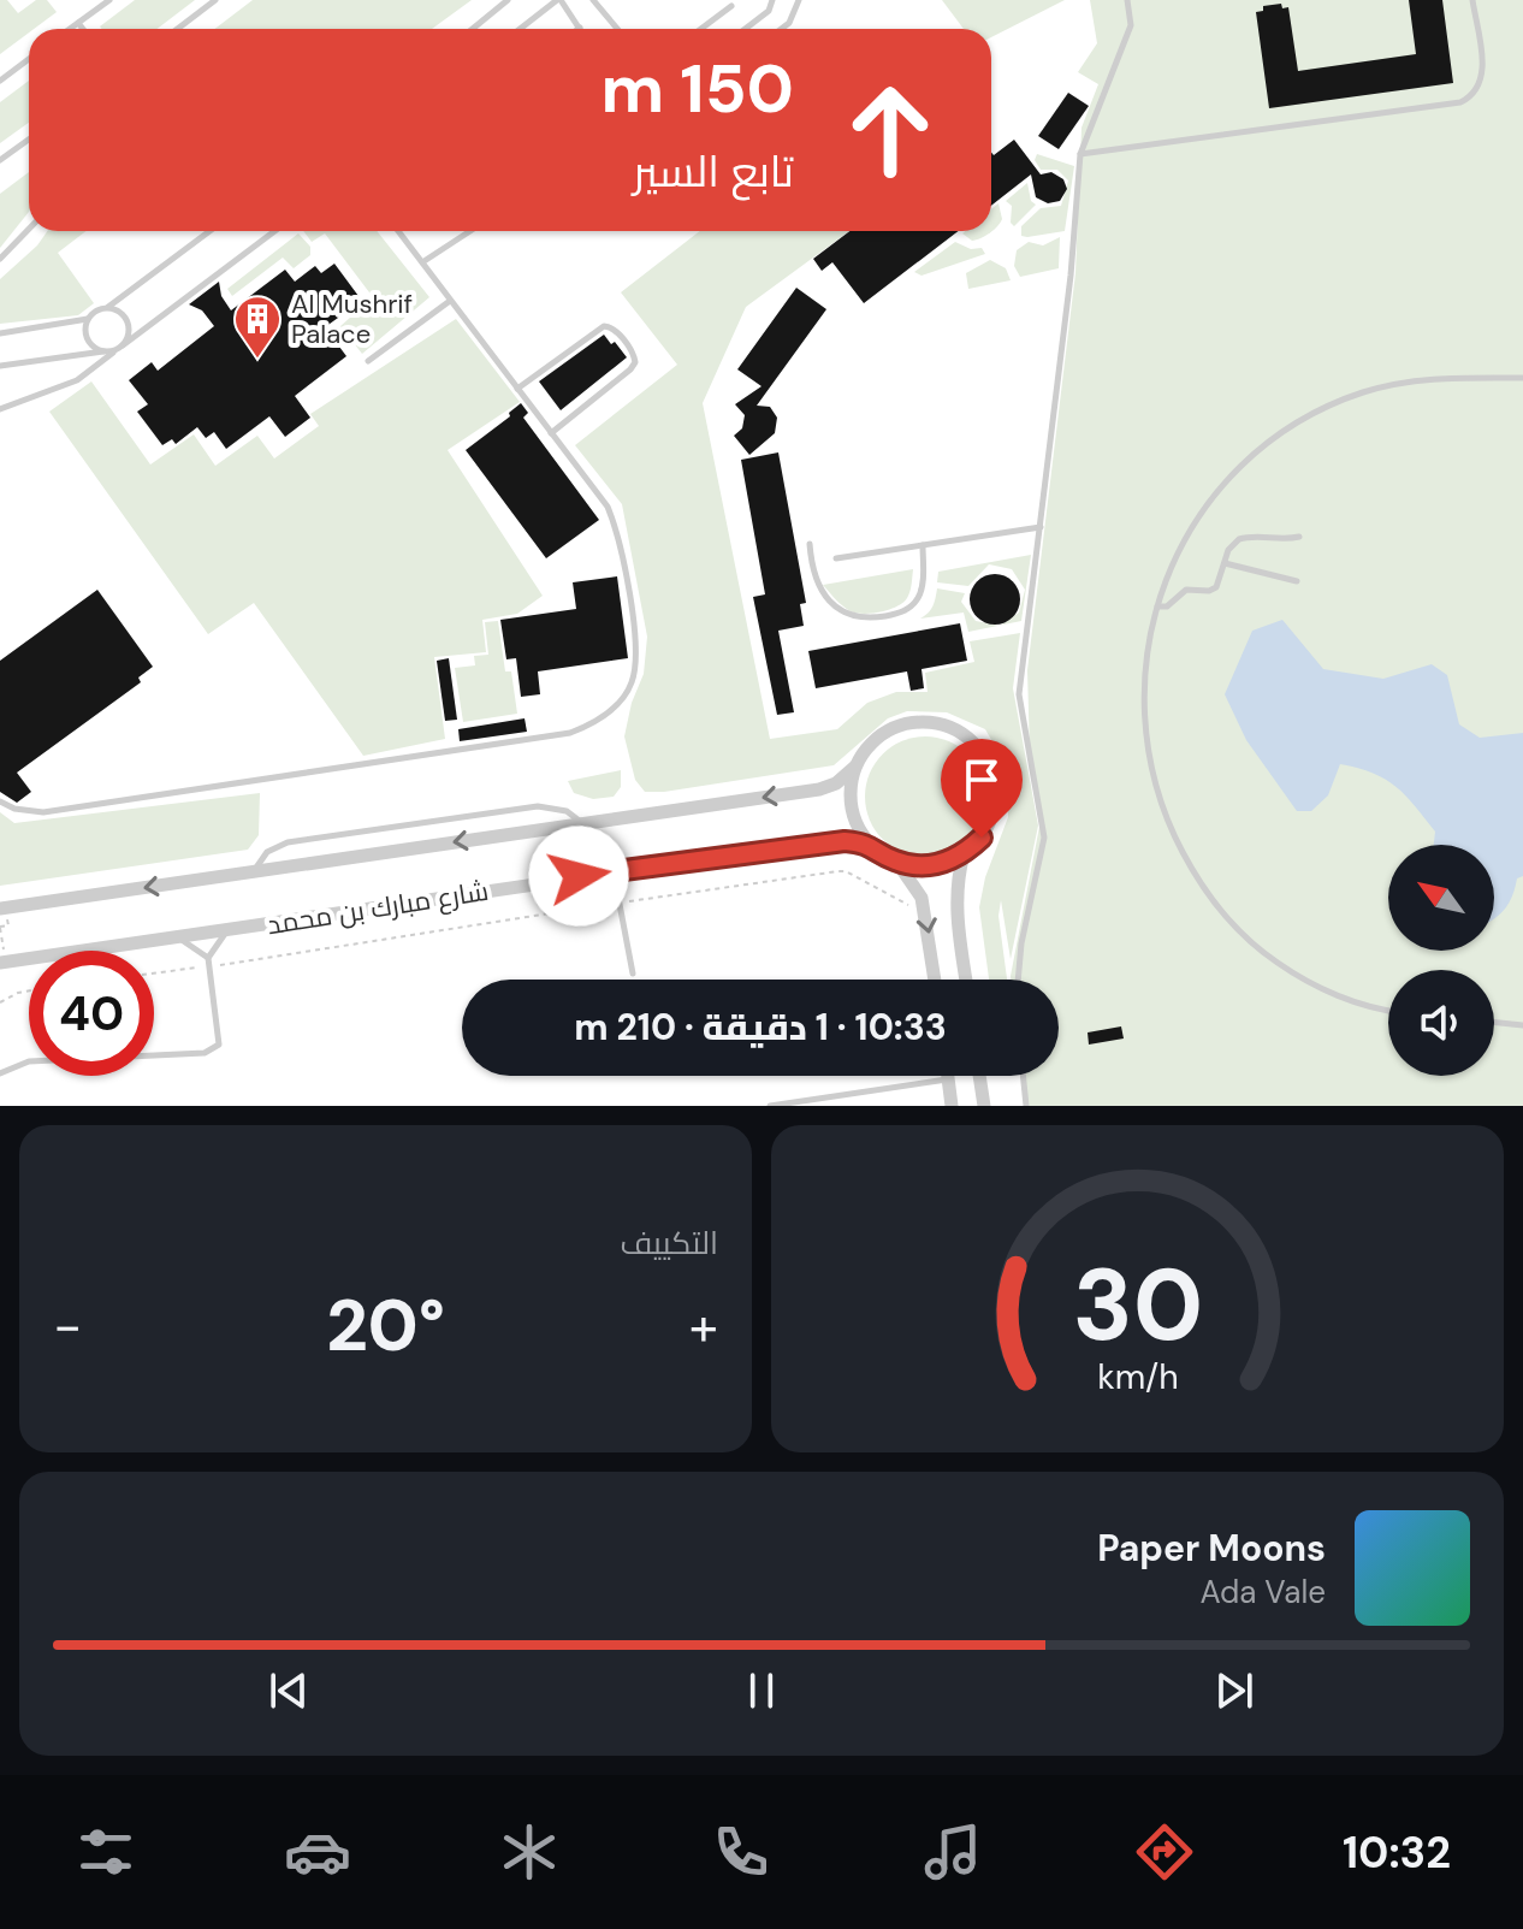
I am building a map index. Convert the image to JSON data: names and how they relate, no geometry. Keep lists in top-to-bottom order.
{
  "streets": {
    "street": ["شارع مبارك بن محمد"]
  },
  "places": {
    "building": ["Al Mushrif Palace"]
  },
  "north": "top left",
  "page": {
    "turn": ["150 m", "تابع السير"],
    "limit": "40",
    "trip": "10:33 · 1 دقيقة · 210 m",
    "tile": "التكييف",
    "heat": ["−", "20°", "+"],
    "song": ["Paper Moons", "Ada Vale"],
    "tabs": "10:32",
    "gauge": ["30", "km/h"]
  }
}
